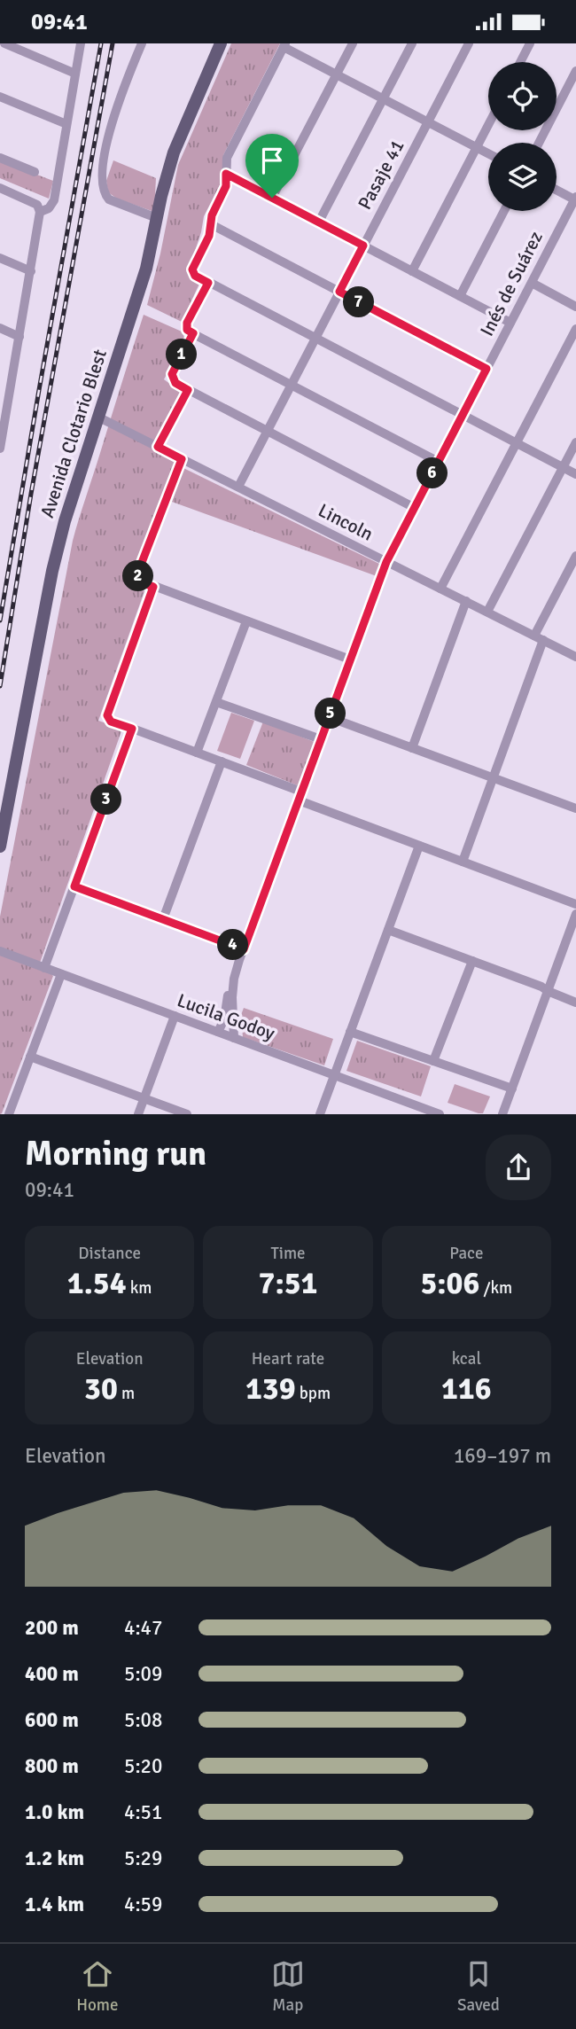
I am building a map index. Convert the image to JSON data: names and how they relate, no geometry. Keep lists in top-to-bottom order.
{
  "streets": {
    "main road": ["Avenida Clotario Blest"],
    "street": [
      "Pasaje 41",
      "Inés de Suárez",
      "Lincoln",
      "Lucila Godoy"
    ]
  },
  "crossings": [
    ["Pasaje 41", "Lincoln"],
    ["Inés de Suárez", "Lincoln"],
    ["Inés de Suárez", "Lucila Godoy"],
    ["Avenida Clotario Blest", "Lincoln"]
  ],
  "page": {
    "status": "09:41",
    "pins": [
      "7",
      "1",
      "6",
      "2",
      "5",
      "3",
      "4"
    ],
    "heading": ["Morning run", "09:41"],
    "stats": [
      ["Distance", "1.54 km"],
      ["Time", "7:51"],
      ["Pace", "5:06 /km"],
      ["Elevation", "30 m"],
      ["Heart rate", "139 bpm"],
      ["kcal", "116"]
    ],
    "chart": ["Elevation", "169–197 m"],
    "list": [
      {
        "name": "200 m",
        "note": "4:47"
      },
      {
        "name": "400 m",
        "note": "5:09"
      },
      {
        "name": "600 m",
        "note": "5:08"
      },
      {
        "name": "800 m",
        "note": "5:20"
      },
      {
        "name": "1.0 km",
        "note": "4:51"
      },
      {
        "name": "1.2 km",
        "note": "5:29"
      },
      {
        "name": "1.4 km",
        "note": "4:59"
      }
    ],
    "tabs": ["Home", "Map", "Saved"]
  }
}
